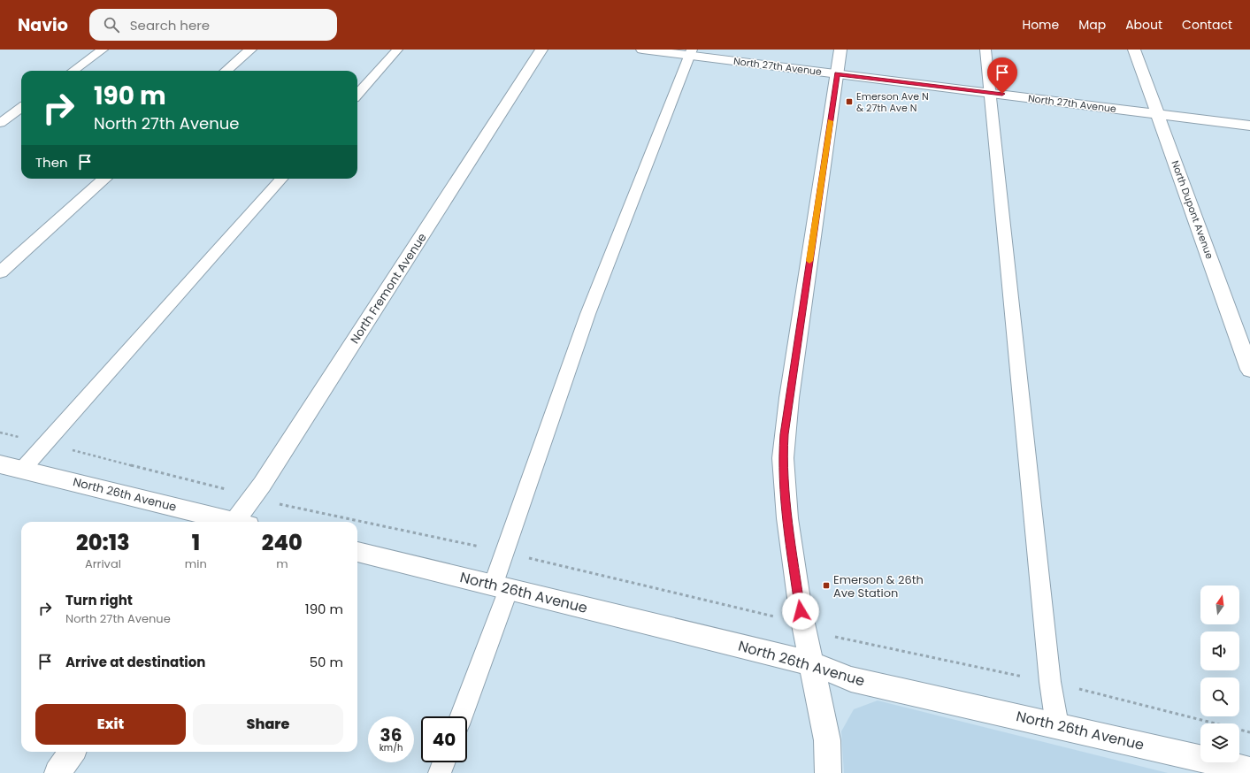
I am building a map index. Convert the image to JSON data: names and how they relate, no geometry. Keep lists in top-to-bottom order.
{
  "streets": {
    "street": [
      "North 27th Avenue",
      "North Dupont Avenue",
      "North Fremont Avenue",
      "North 26th Avenue"
    ]
  },
  "crossings": [
    ["North 27th Avenue", "North Dupont Avenue"]
  ],
  "places": {
    "transit": ["Emerson Ave N & 27th Ave N", "Emerson & 26th Ave Station"]
  },
  "north": "top",
  "page": {
    "header": "Navio",
    "search": "Search here",
    "nav": [
      "Home",
      "Map",
      "About",
      "Contact"
    ],
    "turn": ["190 m", "North 27th Avenue"],
    "then": "Then",
    "eta": [
      "20:13",
      "Arrival",
      "1",
      "min",
      "240",
      "m"
    ],
    "list": [
      {
        "name": "Turn right",
        "note": "North 27th Avenue",
        "value": "190 m"
      },
      {
        "name": "Arrive at destination",
        "value": "50 m"
      }
    ],
    "buttons": ["Exit", "Share"],
    "speed": "36 km/h",
    "limit": "40"
  }
}
